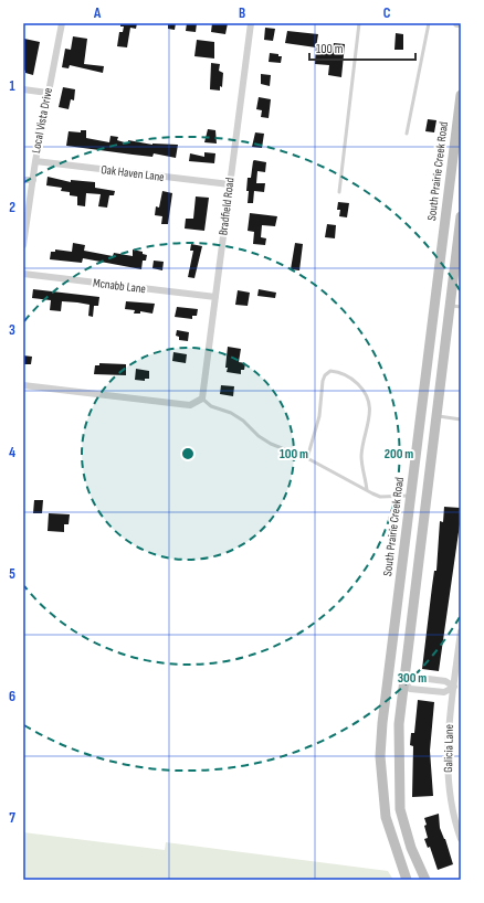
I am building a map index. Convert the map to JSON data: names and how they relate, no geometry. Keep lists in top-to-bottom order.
{
  "streets": {
    "main road": ["South Prairie Creek Road"],
    "street": [
      "Local Vista Drive",
      "Oak Haven Lane",
      "Bradfield Road",
      "Mcnabb Lane",
      "Galicia Lane"
    ]
  },
  "crossings": [
    ["Local Vista Drive", "Oak Haven Lane"],
    ["Oak Haven Lane", "Bradfield Road"],
    ["Bradfield Road", "Mcnabb Lane"]
  ],
  "scale_bar": "100 m",
  "grid": {
    "columns": ["A", "B", "C"],
    "rows": [
      "1",
      "2",
      "3",
      "4",
      "5",
      "6",
      "7"
    ]
  },
  "rings": ["100 m", "200 m", "300 m"]
}
